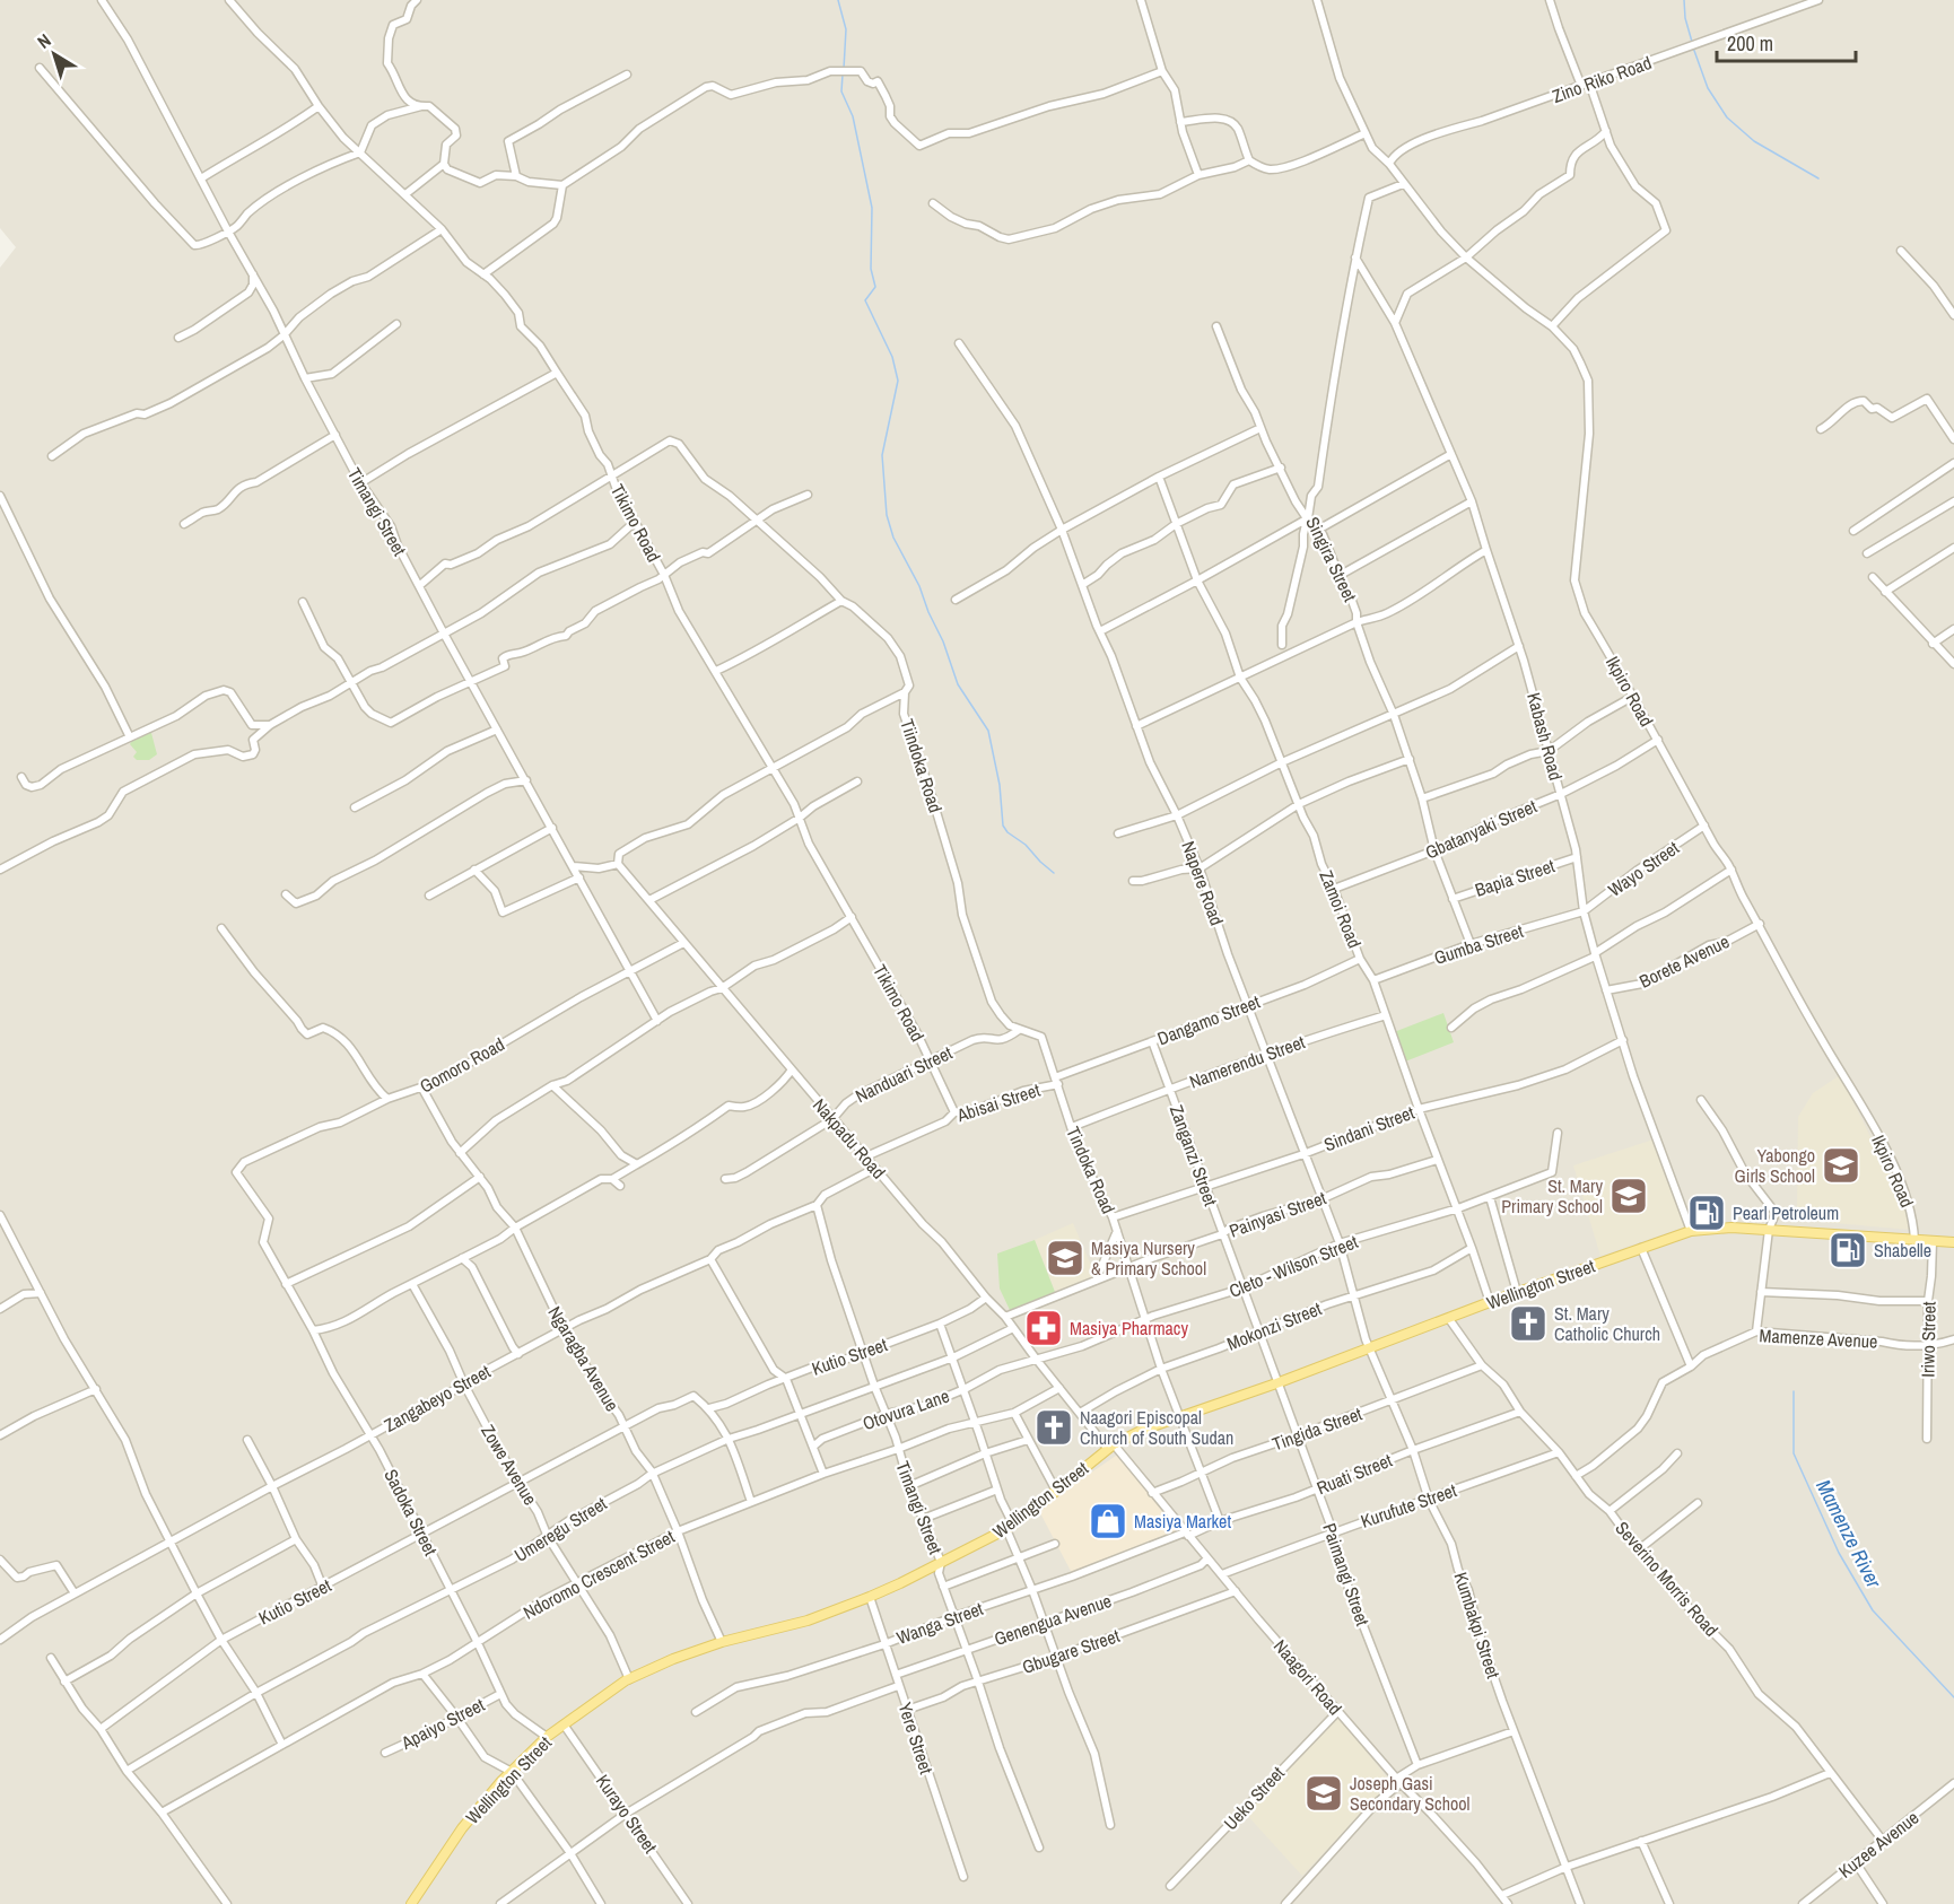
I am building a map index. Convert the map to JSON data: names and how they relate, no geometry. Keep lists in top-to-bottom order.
{
  "streets": {
    "main road": ["Wellington Street"],
    "street": [
      "Zino Riko Road",
      "Timangi Street",
      "Tikimo Road",
      "Singira Street",
      "Ikpiro Road",
      "Kabash Road",
      "Tiindoka Road",
      "Gbatanyaki Street",
      "Wayo Street",
      "Bapia Street",
      "Napere Road",
      "Zamoi Road",
      "Gumba Street",
      "Borete Avenue",
      "Dangamo Street",
      "Namerendu Street",
      "Gomoro Road",
      "Nanduari Street",
      "Abisai Street",
      "Sindani Street",
      "Nakpadu Road",
      "Zanganzi Street",
      "Tindoka Road",
      "Painyasi Street",
      "Cleto - Wilson Street",
      "Mokonzi Street",
      "Mamenze Avenue",
      "Iriwo Street",
      "Kutio Street",
      "Ngaragba Avenue",
      "Zangabeyo Street",
      "Otovura Lane",
      "Tingida Street",
      "Zowe Avenue",
      "Ruati Street",
      "Kurufute Street",
      "Sadoka Street",
      "Umeregu Street",
      "Ndoromo Crescent Street",
      "Paimangi Street",
      "Severino Morris Road",
      "Genengua Avenue",
      "Wanga Street",
      "Kumbakpi Street",
      "Gbugare Street",
      "Naagori Road",
      "Apaiyo Street",
      "Yere Street",
      "Ueko Street",
      "Kurayo Street",
      "Kuzee Avenue"
    ]
  },
  "crossings": [
    ["Zino Riko Road", "Ikpiro Road"],
    ["Timangi Street", "Gomoro Road"],
    ["Timangi Street", "Wellington Street"],
    ["Timangi Street", "Kutio Street"],
    ["Timangi Street", "Zangabeyo Street"],
    ["Timangi Street", "Otovura Lane"],
    ["Timangi Street", "Umeregu Street"],
    ["Timangi Street", "Ndoromo Crescent Street"],
    ["Timangi Street", "Genengua Avenue"],
    ["Timangi Street", "Wanga Street"],
    ["Timangi Street", "Gbugare Street"],
    ["Tikimo Road", "Tiindoka Road"],
    ["Tikimo Road", "Nanduari Street"],
    ["Tikimo Road", "Abisai Street"],
    ["Singira Street", "Ikpiro Road"],
    ["Singira Street", "Kabash Road"],
    ["Singira Street", "Gbatanyaki Street"],
    ["Singira Street", "Bapia Street"],
    ["Singira Street", "Gumba Street"],
    ["Ikpiro Road", "Gbatanyaki Street"],
    ["Ikpiro Road", "Wayo Street"],
    ["Ikpiro Road", "Borete Avenue"],
    ["Ikpiro Road", "Wellington Street"],
    ["Kabash Road", "Gbatanyaki Street"],
    ["Kabash Road", "Wayo Street"],
    ["Kabash Road", "Bapia Street"],
    ["Kabash Road", "Gumba Street"],
    ["Kabash Road", "Borete Avenue"],
    ["Kabash Road", "Sindani Street"],
    ["Kabash Road", "Wellington Street"],
    ["Tiindoka Road", "Dangamo Street"],
    ["Tiindoka Road", "Nanduari Street"],
    ["Tiindoka Road", "Abisai Street"],
    ["Tiindoka Road", "Tindoka Road"],
    ["Gbatanyaki Street", "Zamoi Road"],
    ["Wayo Street", "Gumba Street"],
    ["Napere Road", "Dangamo Street"],
    ["Napere Road", "Namerendu Street"],
    ["Napere Road", "Sindani Street"],
    ["Napere Road", "Painyasi Street"],
    ["Napere Road", "Cleto - Wilson Street"],
    ["Napere Road", "Wellington Street"],
    ["Napere Road", "Mokonzi Street"],
    ["Napere Road", "Kumbakpi Street"],
    ["Zamoi Road", "Gumba Street"],
    ["Zamoi Road", "Dangamo Street"],
    ["Zamoi Road", "Namerendu Street"],
    ["Zamoi Road", "Sindani Street"],
    ["Zamoi Road", "Painyasi Street"],
    ["Zamoi Road", "Cleto - Wilson Street"],
    ["Zamoi Road", "Wellington Street"],
    ["Zamoi Road", "Mokonzi Street"],
    ["Dangamo Street", "Abisai Street"],
    ["Dangamo Street", "Zanganzi Street"],
    ["Dangamo Street", "Tindoka Road"],
    ["Namerendu Street", "Zanganzi Street"],
    ["Namerendu Street", "Tindoka Road"],
    ["Gomoro Road", "Nakpadu Road"],
    ["Gomoro Road", "Ngaragba Avenue"],
    ["Gomoro Road", "Sadoka Street"],
    ["Nanduari Street", "Nakpadu Road"],
    ["Abisai Street", "Nakpadu Road"],
    ["Abisai Street", "Tindoka Road"],
    ["Sindani Street", "Zanganzi Street"],
    ["Sindani Street", "Tindoka Road"],
    ["Nakpadu Road", "Painyasi Street"],
    ["Nakpadu Road", "Cleto - Wilson Street"],
    ["Nakpadu Road", "Wellington Street"],
    ["Nakpadu Road", "Mokonzi Street"],
    ["Nakpadu Road", "Kutio Street"],
    ["Nakpadu Road", "Zangabeyo Street"],
    ["Nakpadu Road", "Otovura Lane"],
    ["Nakpadu Road", "Umeregu Street"],
    ["Nakpadu Road", "Ndoromo Crescent Street"],
    ["Nakpadu Road", "Naagori Road"],
    ["Zanganzi Street", "Painyasi Street"],
    ["Zanganzi Street", "Cleto - Wilson Street"],
    ["Zanganzi Street", "Wellington Street"],
    ["Zanganzi Street", "Mokonzi Street"],
    ["Zanganzi Street", "Paimangi Street"],
    ["Tindoka Road", "Painyasi Street"],
    ["Tindoka Road", "Cleto - Wilson Street"],
    ["Tindoka Road", "Wellington Street"],
    ["Tindoka Road", "Mokonzi Street"],
    ["Tindoka Road", "Tingida Street"],
    ["Tindoka Road", "Ruati Street"],
    ["Cleto - Wilson Street", "Otovura Lane"],
    ["Wellington Street", "Iriwo Street"],
    ["Wellington Street", "Ngaragba Avenue"],
    ["Wellington Street", "Zowe Avenue"],
    ["Wellington Street", "Sadoka Street"],
    ["Wellington Street", "Paimangi Street"],
    ["Wellington Street", "Severino Morris Road"],
    ["Wellington Street", "Kumbakpi Street"],
    ["Wellington Street", "Naagori Road"],
    ["Wellington Street", "Yere Street"],
    ["Wellington Street", "Kurayo Street"],
    ["Mamenze Avenue", "Iriwo Street"],
    ["Mamenze Avenue", "Severino Morris Road"],
    ["Kutio Street", "Ngaragba Avenue"],
    ["Kutio Street", "Zowe Avenue"],
    ["Kutio Street", "Sadoka Street"],
    ["Ngaragba Avenue", "Zangabeyo Street"],
    ["Ngaragba Avenue", "Umeregu Street"],
    ["Ngaragba Avenue", "Ndoromo Crescent Street"],
    ["Zangabeyo Street", "Zowe Avenue"],
    ["Zangabeyo Street", "Sadoka Street"],
    ["Tingida Street", "Paimangi Street"],
    ["Tingida Street", "Severino Morris Road"],
    ["Tingida Street", "Kumbakpi Street"],
    ["Tingida Street", "Naagori Road"],
    ["Zowe Avenue", "Umeregu Street"],
    ["Zowe Avenue", "Ndoromo Crescent Street"],
    ["Ruati Street", "Paimangi Street"],
    ["Ruati Street", "Severino Morris Road"],
    ["Ruati Street", "Wanga Street"],
    ["Ruati Street", "Kumbakpi Street"],
    ["Ruati Street", "Naagori Road"],
    ["Kurufute Street", "Paimangi Street"],
    ["Kurufute Street", "Severino Morris Road"],
    ["Kurufute Street", "Kumbakpi Street"],
    ["Kurufute Street", "Naagori Road"],
    ["Sadoka Street", "Umeregu Street"],
    ["Sadoka Street", "Ndoromo Crescent Street"],
    ["Sadoka Street", "Apaiyo Street"],
    ["Severino Morris Road", "Kuzee Avenue"],
    ["Genengua Avenue", "Naagori Road"],
    ["Genengua Avenue", "Yere Street"],
    ["Wanga Street", "Naagori Road"],
    ["Wanga Street", "Yere Street"],
    ["Gbugare Street", "Naagori Road"],
    ["Gbugare Street", "Yere Street"],
    ["Naagori Road", "Ueko Street"]
  ],
  "water": ["Mamenze River"],
  "places": {
    "school or university": [
      "Yabongo Girls School",
      "St. Mary Primary School",
      "Masiya Nursery & Primary School",
      "Joseph Gasi Secondary School"
    ],
    "fuel station": ["Pearl Petroleum", "Shabelle"],
    "church": ["St. Mary Catholic Church", "Naagori Episcopal Church of South Sudan"],
    "pharmacy": ["Masiya Pharmacy"],
    "shop": ["Masiya Market"]
  },
  "scale_bar": "200 m",
  "north": "top left"
}
